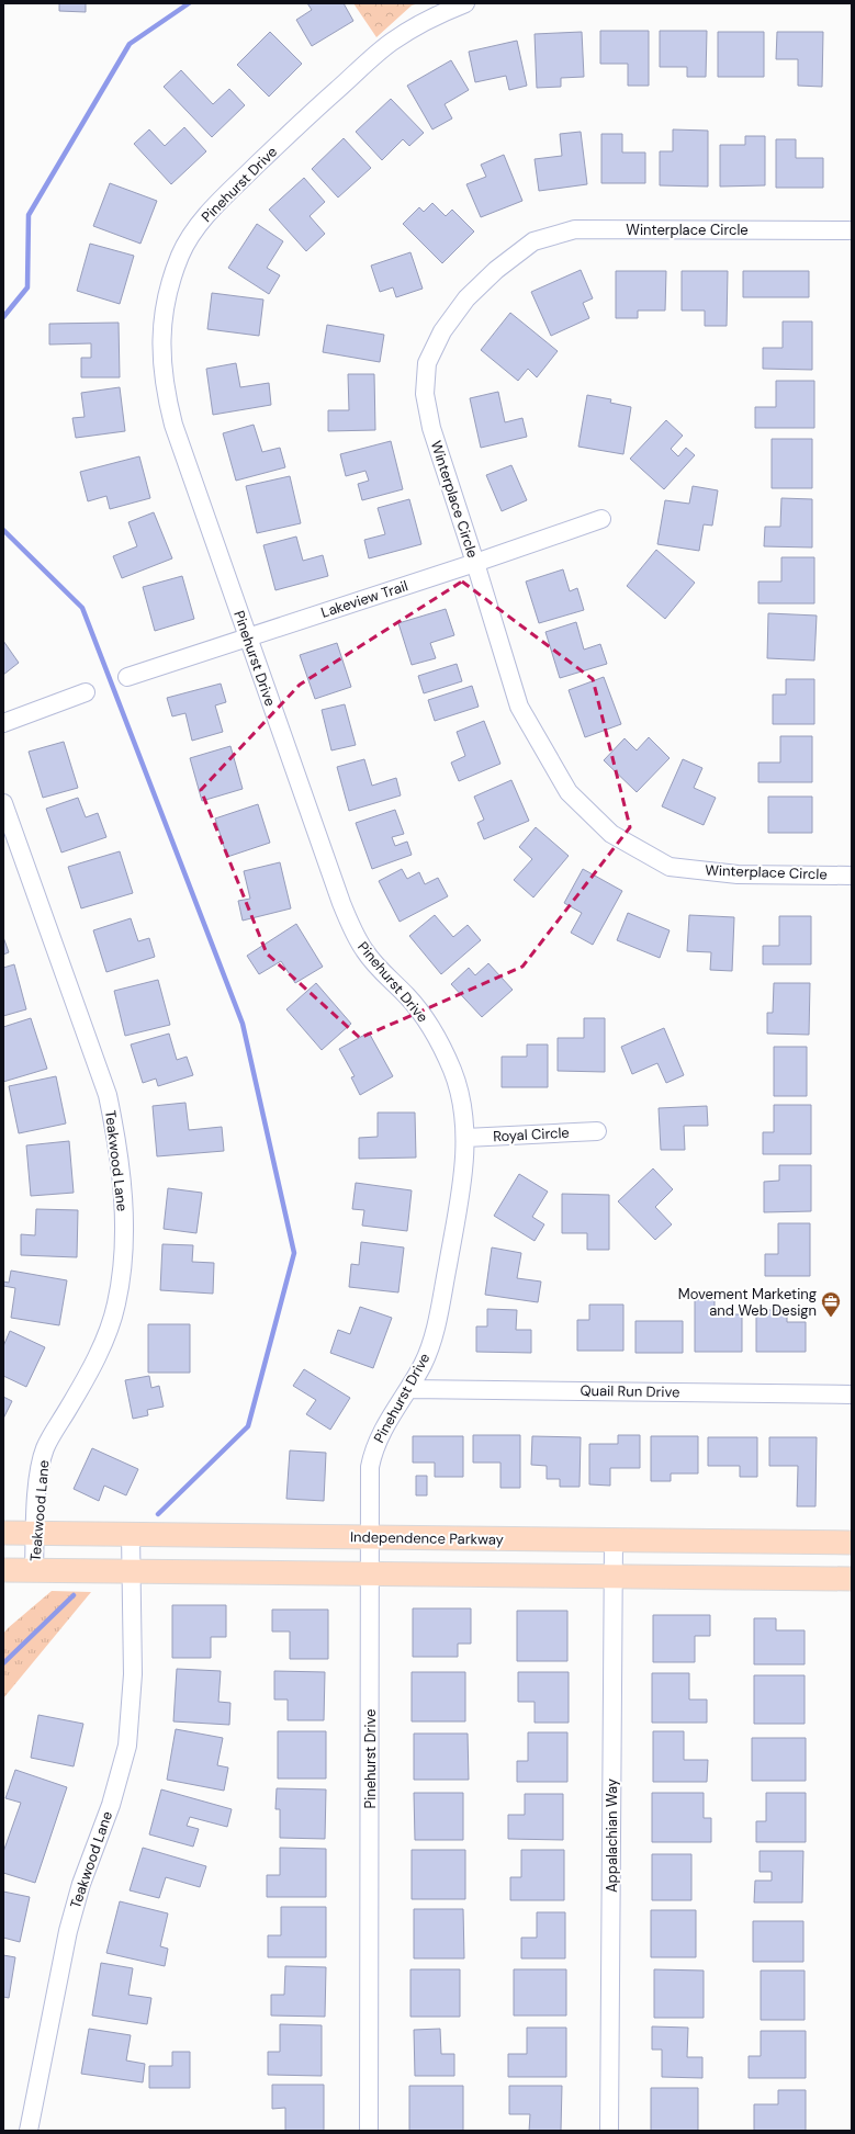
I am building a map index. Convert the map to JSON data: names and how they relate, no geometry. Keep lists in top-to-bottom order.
{
  "streets": {
    "main road": ["Independence Parkway"],
    "street": [
      "Pinehurst Drive",
      "Winterplace Circle",
      "Lakeview Trail",
      "Royal Circle",
      "Teakwood Lane",
      "Quail Run Drive",
      "Appalachian Way"
    ]
  },
  "crossings": [
    ["Pinehurst Drive", "Lakeview Trail"],
    ["Pinehurst Drive", "Royal Circle"],
    ["Pinehurst Drive", "Quail Run Drive"],
    ["Pinehurst Drive", "Independence Parkway"],
    ["Winterplace Circle", "Lakeview Trail"],
    ["Teakwood Lane", "Independence Parkway"],
    ["Independence Parkway", "Appalachian Way"]
  ],
  "places": {
    "office": ["Movement Marketing and Web Design"]
  }
}
